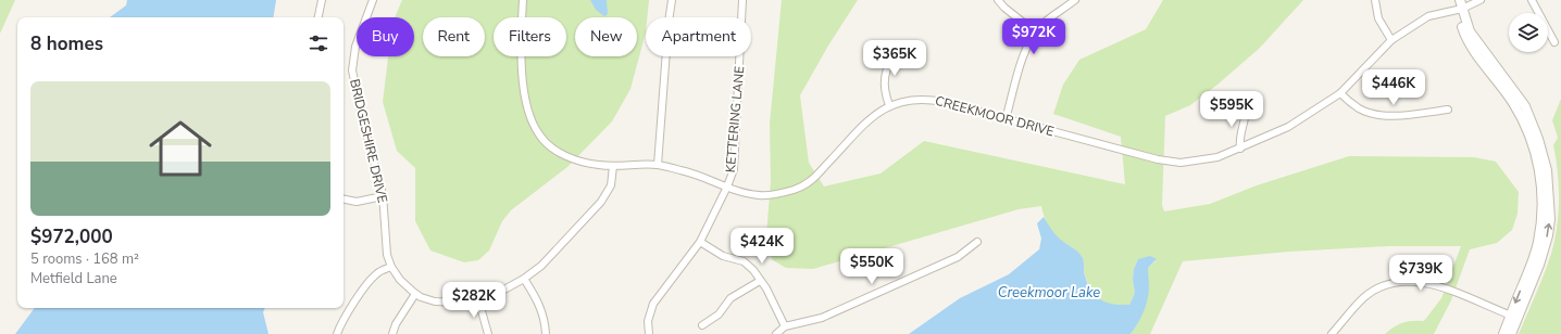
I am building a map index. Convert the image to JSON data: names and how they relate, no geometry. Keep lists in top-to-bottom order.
{
  "streets": {
    "street": ["CREEKMOOR DRIVE", "KETTERING LANE", "BRIDGESHIRE DRIVE"]
  },
  "crossings": [
    ["CREEKMOOR DRIVE", "KETTERING LANE"],
    ["CREEKMOOR DRIVE", "BRIDGESHIRE DRIVE"]
  ],
  "water": ["Creekmoor Lake"],
  "page": {
    "chip": [
      "Buy",
      "Rent",
      "Filters",
      "New",
      "Apartment"
    ],
    "heading": "8 homes",
    "price": [
      "$972K",
      "$365K",
      "$446K",
      "$595K",
      "$424K",
      "$550K",
      "$739K",
      "$282K"
    ],
    "list": [
      {
        "name": "$972,000",
        "note": "5 rooms · 168 m² · Metfield Lane"
      }
    ]
  }
}
